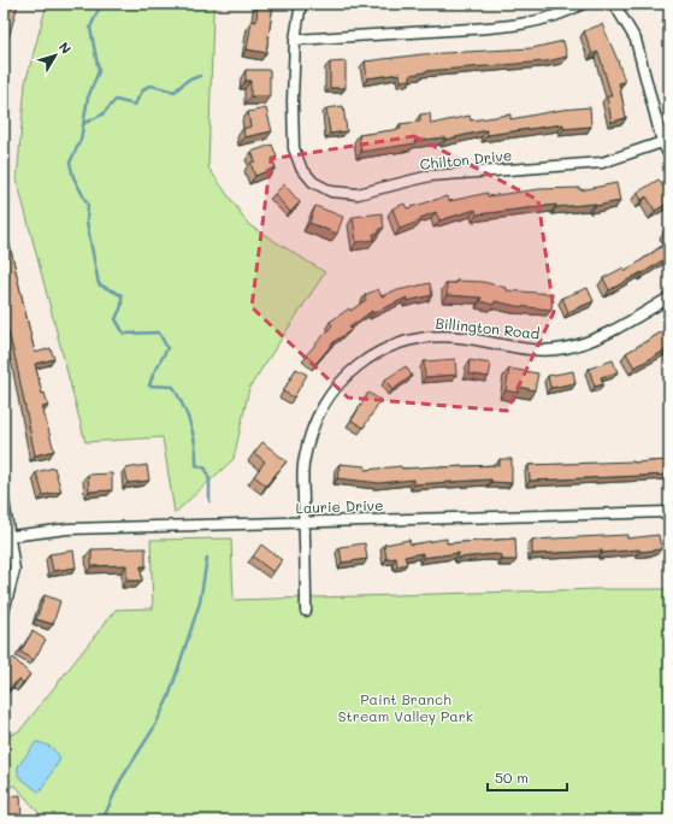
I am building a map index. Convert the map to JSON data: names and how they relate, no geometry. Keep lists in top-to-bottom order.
{
  "streets": {
    "street": ["Chilton Drive", "Billington Road", "Laurie Drive"]
  },
  "crossings": [
    ["Billington Road", "Laurie Drive"]
  ],
  "parks": ["Paint Branch Stream Valley Park"],
  "scale_bar": "50 m",
  "north": "top right"
}
